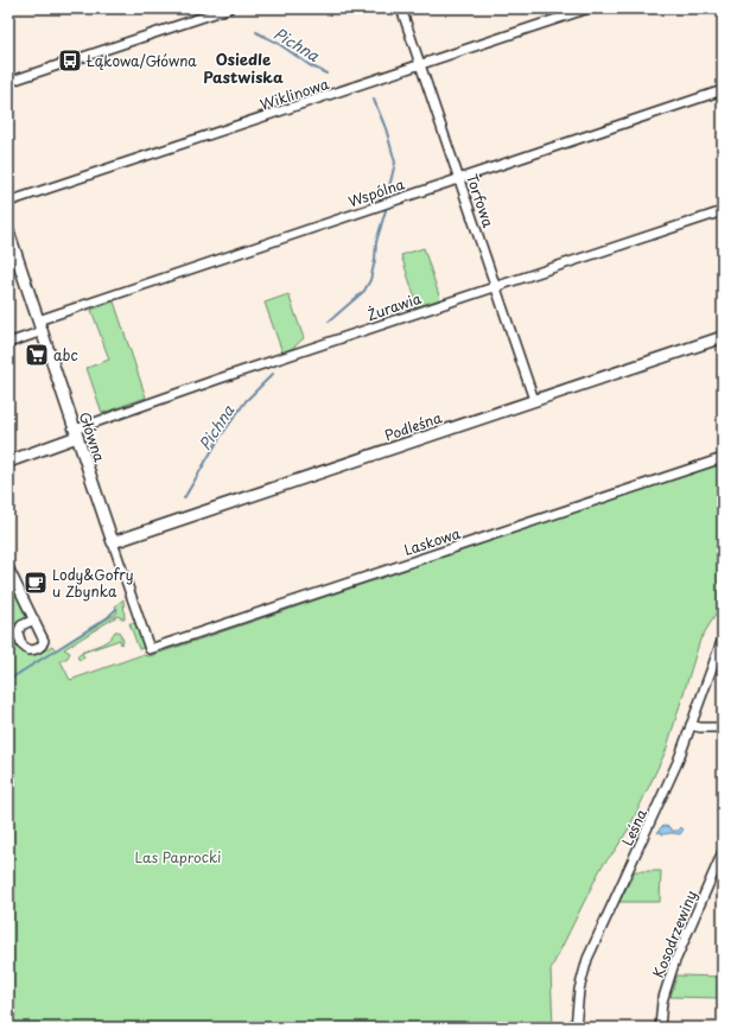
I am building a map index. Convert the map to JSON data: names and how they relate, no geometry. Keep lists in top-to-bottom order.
{
  "streets": {
    "street": [
      "Wiklinowa",
      "Wspólna",
      "Torfowa",
      "Żurawia",
      "Podleśna",
      "Główna",
      "Laskowa",
      "Leśna",
      "Kosodrzewiny"
    ]
  },
  "crossings": [
    ["Wiklinowa", "Torfowa"],
    ["Wspólna", "Torfowa"],
    ["Wspólna", "Główna"],
    ["Torfowa", "Żurawia"],
    ["Torfowa", "Podleśna"],
    ["Żurawia", "Główna"],
    ["Podleśna", "Główna"],
    ["Główna", "Laskowa"]
  ],
  "districts": ["Osiedle Pastwiska"],
  "water": ["Pichna"],
  "parks": ["Las Paprocki"],
  "places": {
    "bus stop": ["Łąkowa/Główna"],
    "supermarket": ["abc"],
    "cafe": ["Lody&Gofry u Zbynka"]
  }
}
